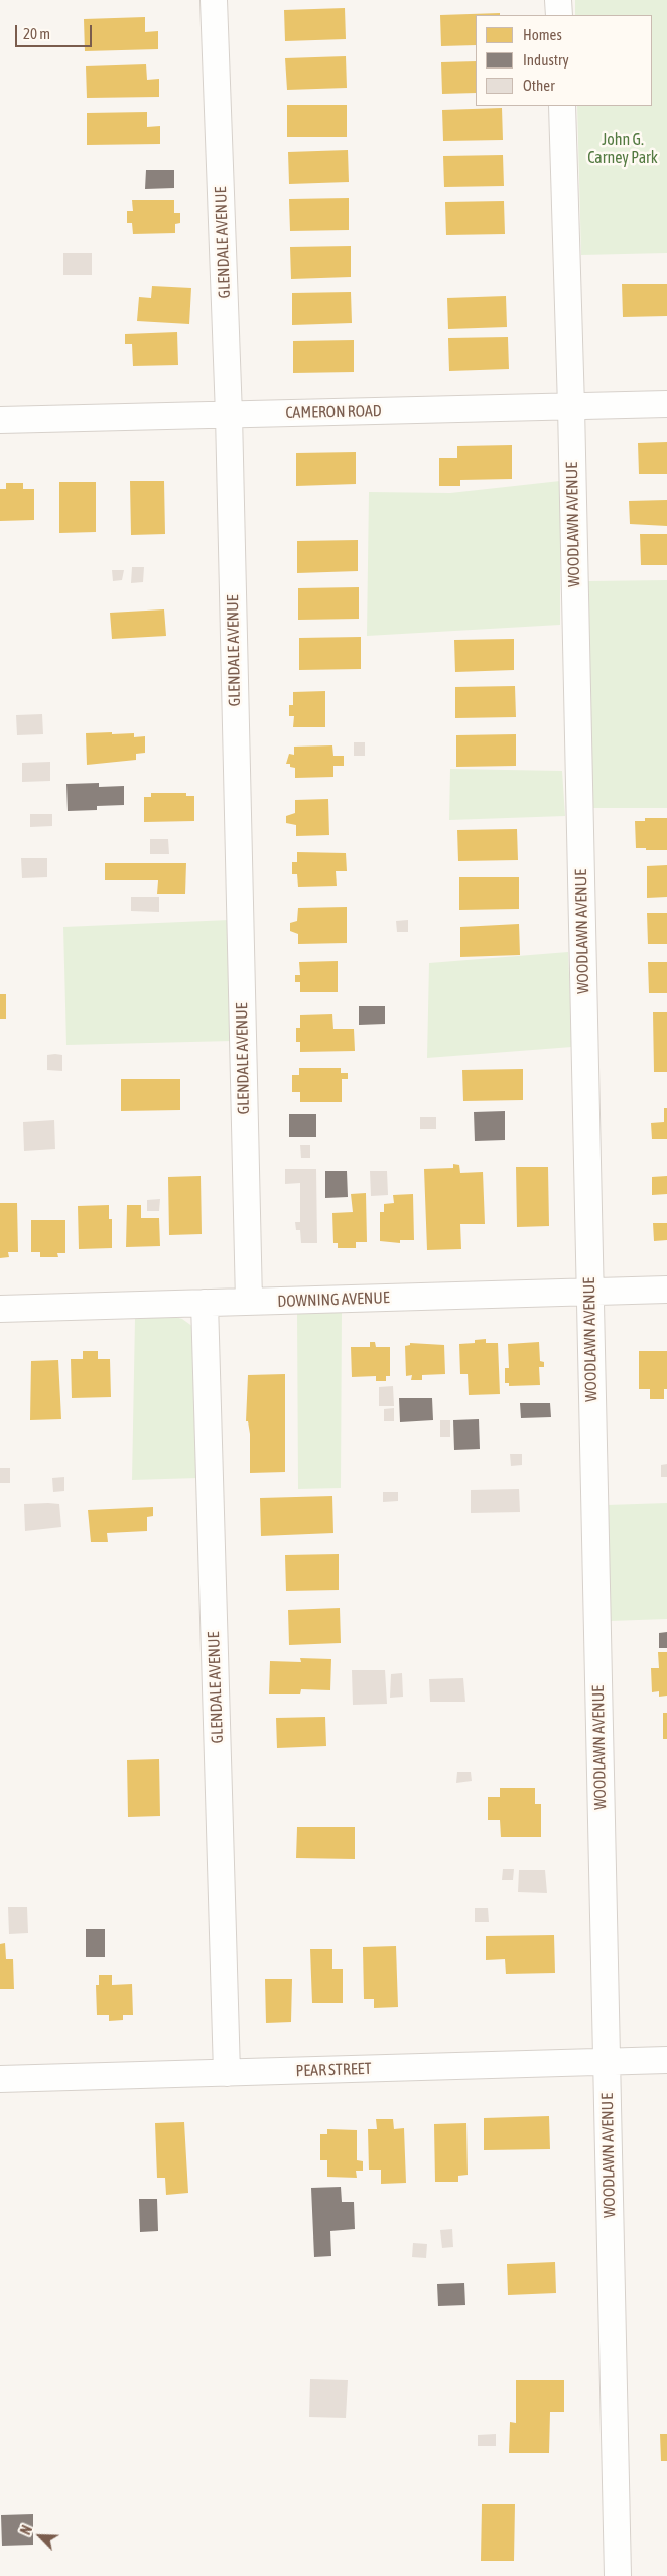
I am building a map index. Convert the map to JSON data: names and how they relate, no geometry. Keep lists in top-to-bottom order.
{
  "streets": {
    "street": [
      "GLENDALE AVENUE",
      "CAMERON ROAD",
      "WOODLAWN AVENUE",
      "DOWNING AVENUE",
      "PEAR STREET"
    ]
  },
  "crossings": [
    ["GLENDALE AVENUE", "CAMERON ROAD"],
    ["GLENDALE AVENUE", "DOWNING AVENUE"],
    ["GLENDALE AVENUE", "PEAR STREET"],
    ["CAMERON ROAD", "WOODLAWN AVENUE"],
    ["WOODLAWN AVENUE", "DOWNING AVENUE"],
    ["WOODLAWN AVENUE", "PEAR STREET"]
  ],
  "parks": ["John G. Carney Park"],
  "legend": ["Homes", "Industry", "Other"],
  "scale_bar": "20 m",
  "north": "top left"
}
